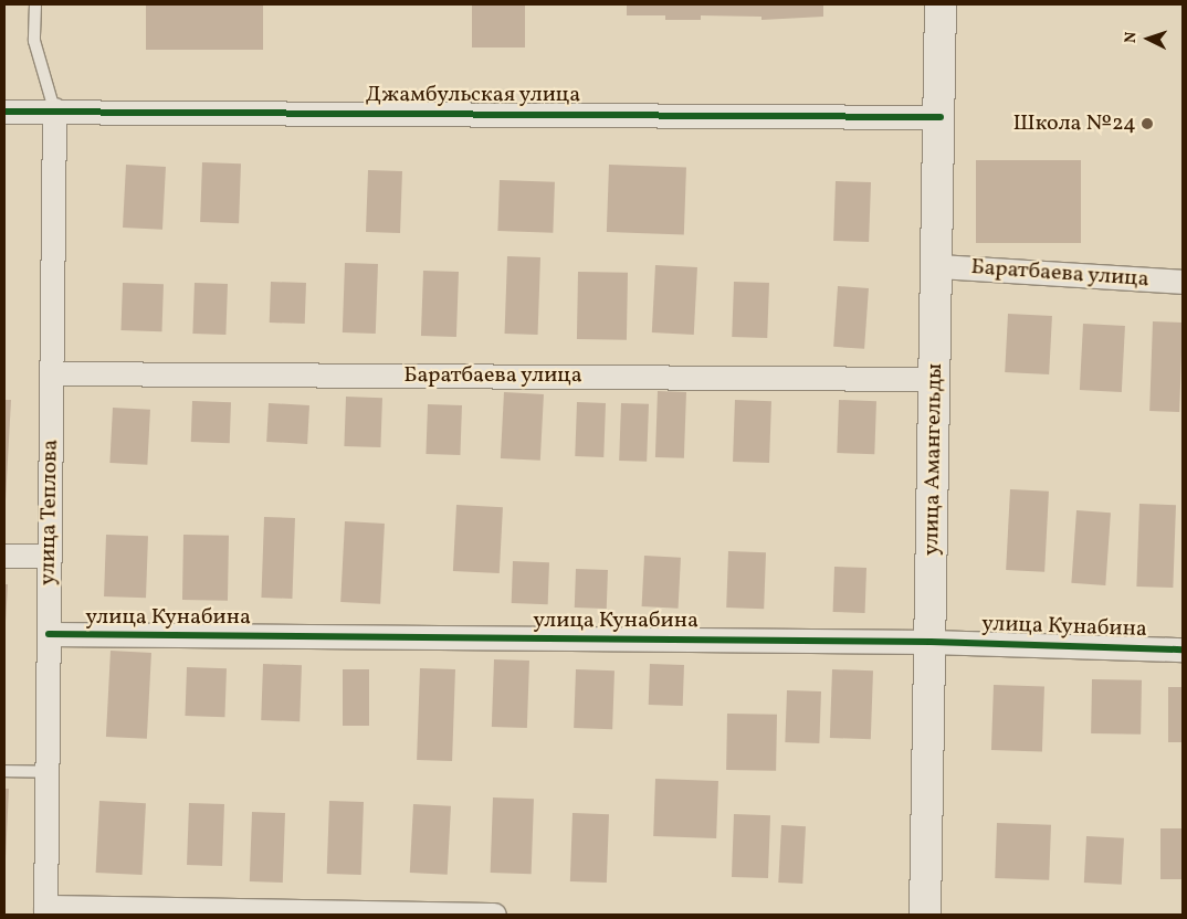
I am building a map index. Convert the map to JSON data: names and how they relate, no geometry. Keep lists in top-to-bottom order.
{
  "streets": {
    "street": [
      "Джамбульская улица",
      "Баратбаева улица",
      "улица Амангельды",
      "улица Теплова",
      "улица Кунабина"
    ]
  },
  "crossings": [
    ["Джамбульская улица", "улица Амангельды"],
    ["Джамбульская улица", "улица Теплова"],
    ["Баратбаева улица", "улица Амангельды"],
    ["Баратбаева улица", "улица Теплова"],
    ["улица Амангельды", "улица Кунабина"],
    ["улица Теплова", "улица Кунабина"]
  ],
  "places": ["Школа №24"],
  "north": "left"
}
